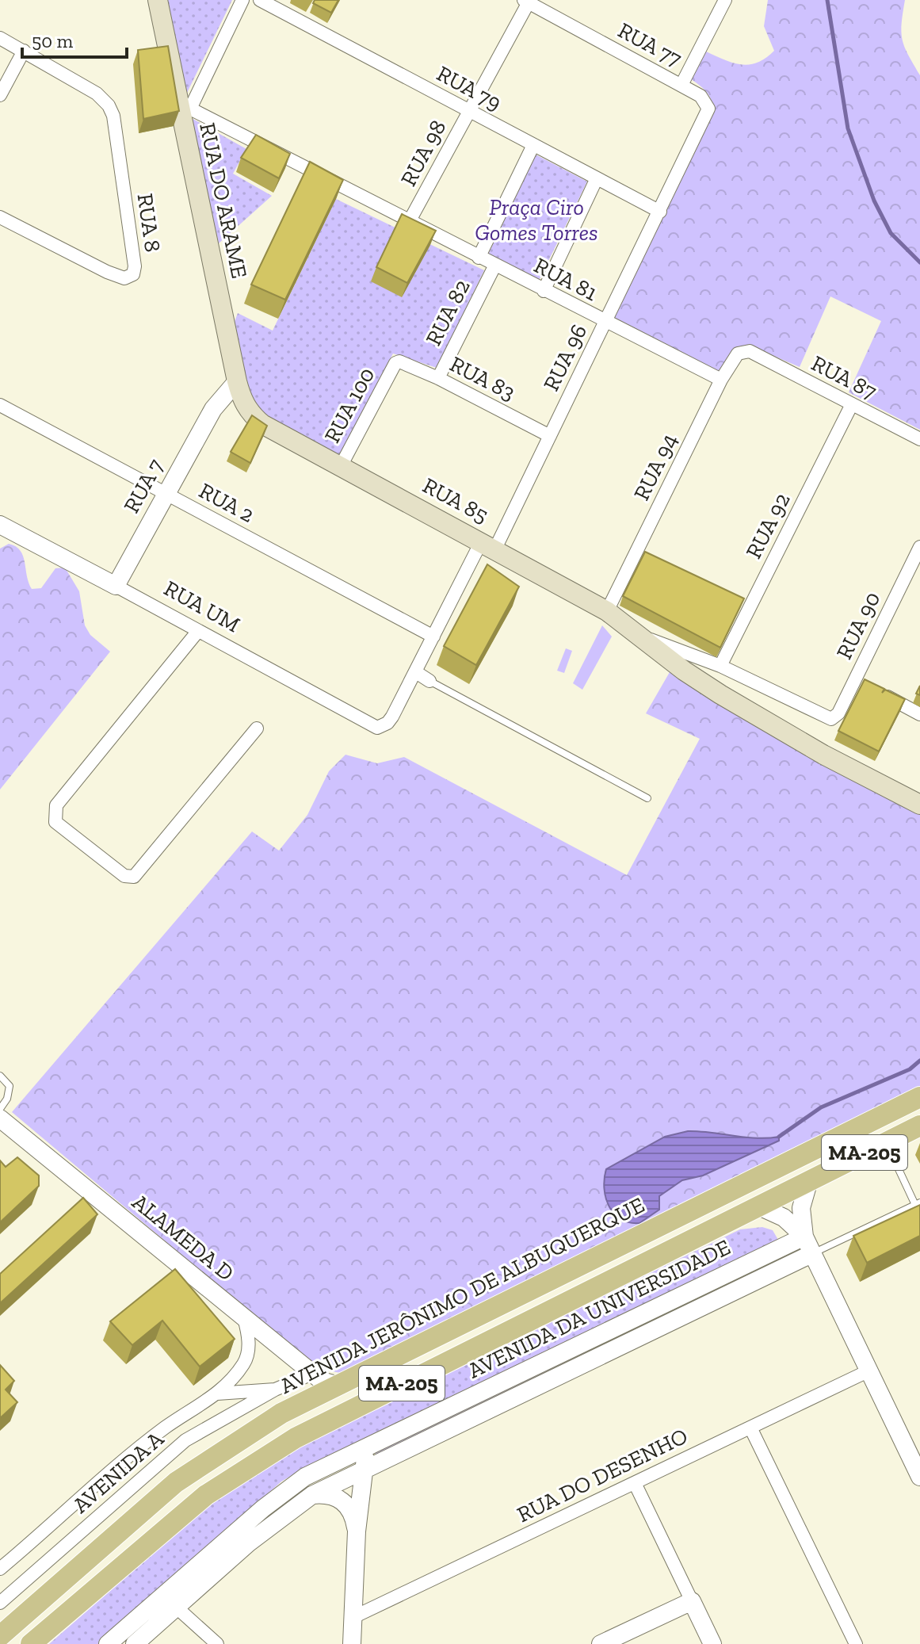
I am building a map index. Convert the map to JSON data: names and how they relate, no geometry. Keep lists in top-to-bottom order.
{
  "streets": {
    "main road": [
      "RUA DO ARAME",
      "RUA 85",
      "MA-205",
      "AVENIDA JERÔNIMO DE ALBUQUERQUE"
    ],
    "street": [
      "RUA 77",
      "RUA 79",
      "RUA 98",
      "RUA 8",
      "RUA 81",
      "RUA 82",
      "RUA 96",
      "RUA 87",
      "RUA 83",
      "RUA 100",
      "RUA 94",
      "RUA 7",
      "RUA 2",
      "RUA 92",
      "RUA UM",
      "RUA 90",
      "ALAMEDA D",
      "AVENIDA DA UNIVERSIDADE",
      "AVENIDA A",
      "RUA DO DESENHO"
    ]
  },
  "crossings": [
    ["RUA 77", "RUA 98"],
    ["RUA 77", "RUA 96"],
    ["RUA 79", "RUA 98"],
    ["RUA 79", "RUA 96"],
    ["RUA 98", "RUA 81"],
    ["RUA DO ARAME", "RUA 81"],
    ["RUA DO ARAME", "RUA 7"],
    ["RUA DO ARAME", "RUA 85"],
    ["RUA 81", "RUA 82"],
    ["RUA 81", "RUA 96"],
    ["RUA 81", "RUA 94"],
    ["RUA 82", "RUA 83"],
    ["RUA 96", "RUA 83"],
    ["RUA 96", "RUA 85"],
    ["RUA 96", "RUA 2"],
    ["RUA 96", "RUA UM"],
    ["RUA 87", "RUA 94"],
    ["RUA 87", "RUA 92"],
    ["RUA 83", "RUA 100"],
    ["RUA 100", "RUA 85"],
    ["RUA 94", "RUA 85"],
    ["RUA 7", "RUA 2"],
    ["RUA 7", "RUA UM"],
    ["RUA 85", "RUA 92"],
    ["RUA 85", "RUA 90"],
    ["ALAMEDA D", "AVENIDA JERÔNIMO DE ALBUQUERQUE"],
    ["ALAMEDA D", "AVENIDA A"]
  ],
  "parks": ["Praça Ciro Gomes Torres"],
  "scale_bar": "50 m"
}
